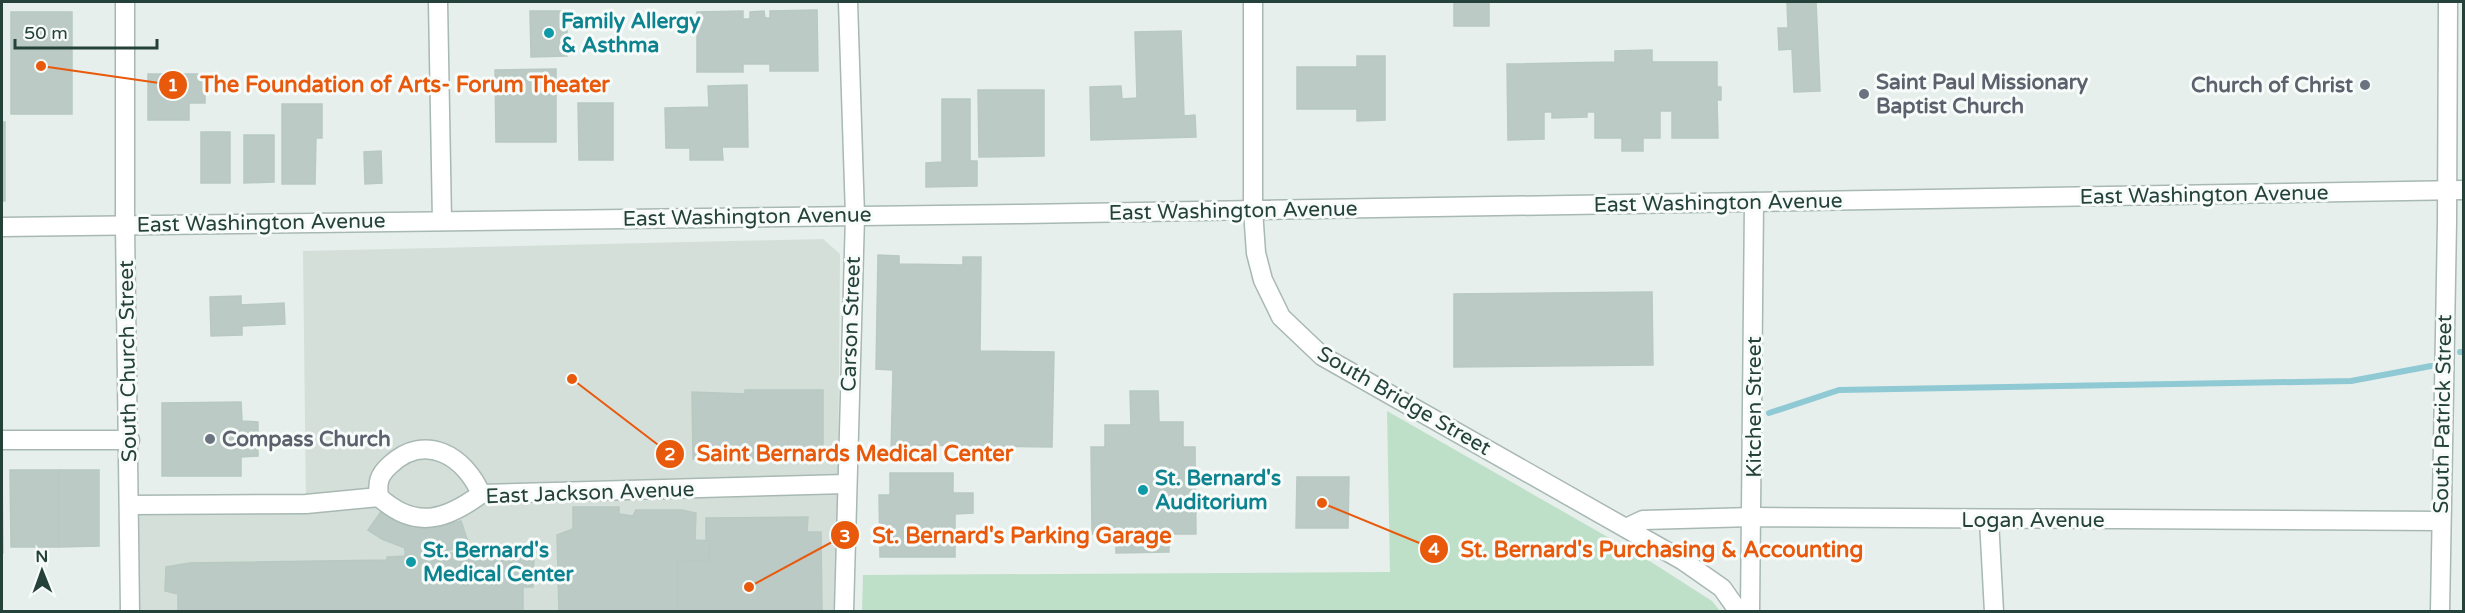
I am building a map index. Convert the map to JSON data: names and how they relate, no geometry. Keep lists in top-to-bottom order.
{
  "streets": {
    "street": [
      "East Washington Avenue",
      "Carson Street",
      "South Church Street",
      "South Bridge Street",
      "Kitchen Street",
      "South Patrick Street",
      "East Jackson Avenue",
      "Logan Avenue"
    ]
  },
  "crossings": [
    ["East Washington Avenue", "Carson Street"],
    ["East Washington Avenue", "South Church Street"],
    ["East Washington Avenue", "South Bridge Street"],
    ["East Washington Avenue", "Kitchen Street"],
    ["East Washington Avenue", "South Patrick Street"],
    ["Carson Street", "East Jackson Avenue"],
    ["South Bridge Street", "Logan Avenue"],
    ["Kitchen Street", "Logan Avenue"],
    ["South Patrick Street", "Logan Avenue"]
  ],
  "places": [
    "Family Allergy & Asthma",
    "The Foundation of Arts- Forum Theater",
    "Church of Christ",
    "Saint Paul Missionary Baptist Church",
    "Saint Bernards Medical Center",
    "Compass Church",
    "St. Bernard's Auditorium",
    "St. Bernard's Purchasing & Accounting",
    "St. Bernard's Medical Center",
    "St. Bernard's Parking Garage"
  ],
  "scale_bar": "50 m",
  "north": "top"
}
